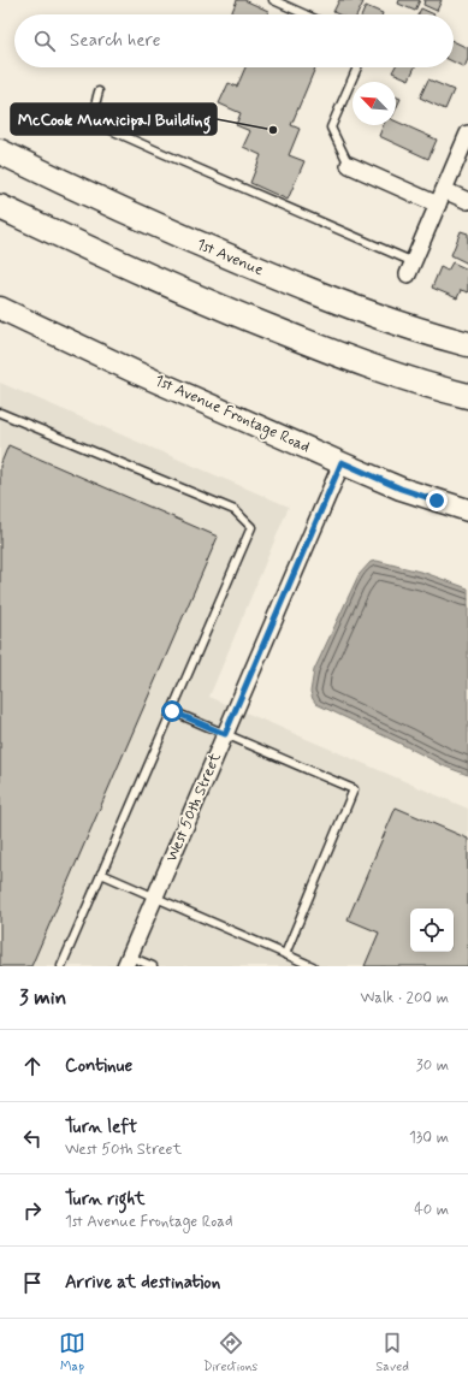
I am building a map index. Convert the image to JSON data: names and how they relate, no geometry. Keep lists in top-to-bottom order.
{
  "streets": {
    "main road": ["1st Avenue"],
    "street": ["1st Avenue Frontage Road", "West 50th Street"]
  },
  "crossings": [
    ["1st Avenue Frontage Road", "West 50th Street"]
  ],
  "places": ["McCook Municipal Building"],
  "north": "top left",
  "page": {
    "search": "Search here",
    "heading": ["3 min", "Walk · 200 m"],
    "list": [
      ["Continue", "30 m"],
      ["Turn left", "West 50th Street", "130 m"],
      ["Turn right", "1st Avenue Frontage Road", "40 m"],
      "Arrive at destination"
    ],
    "nav": ["Map", "Directions", "Saved"]
  }
}
